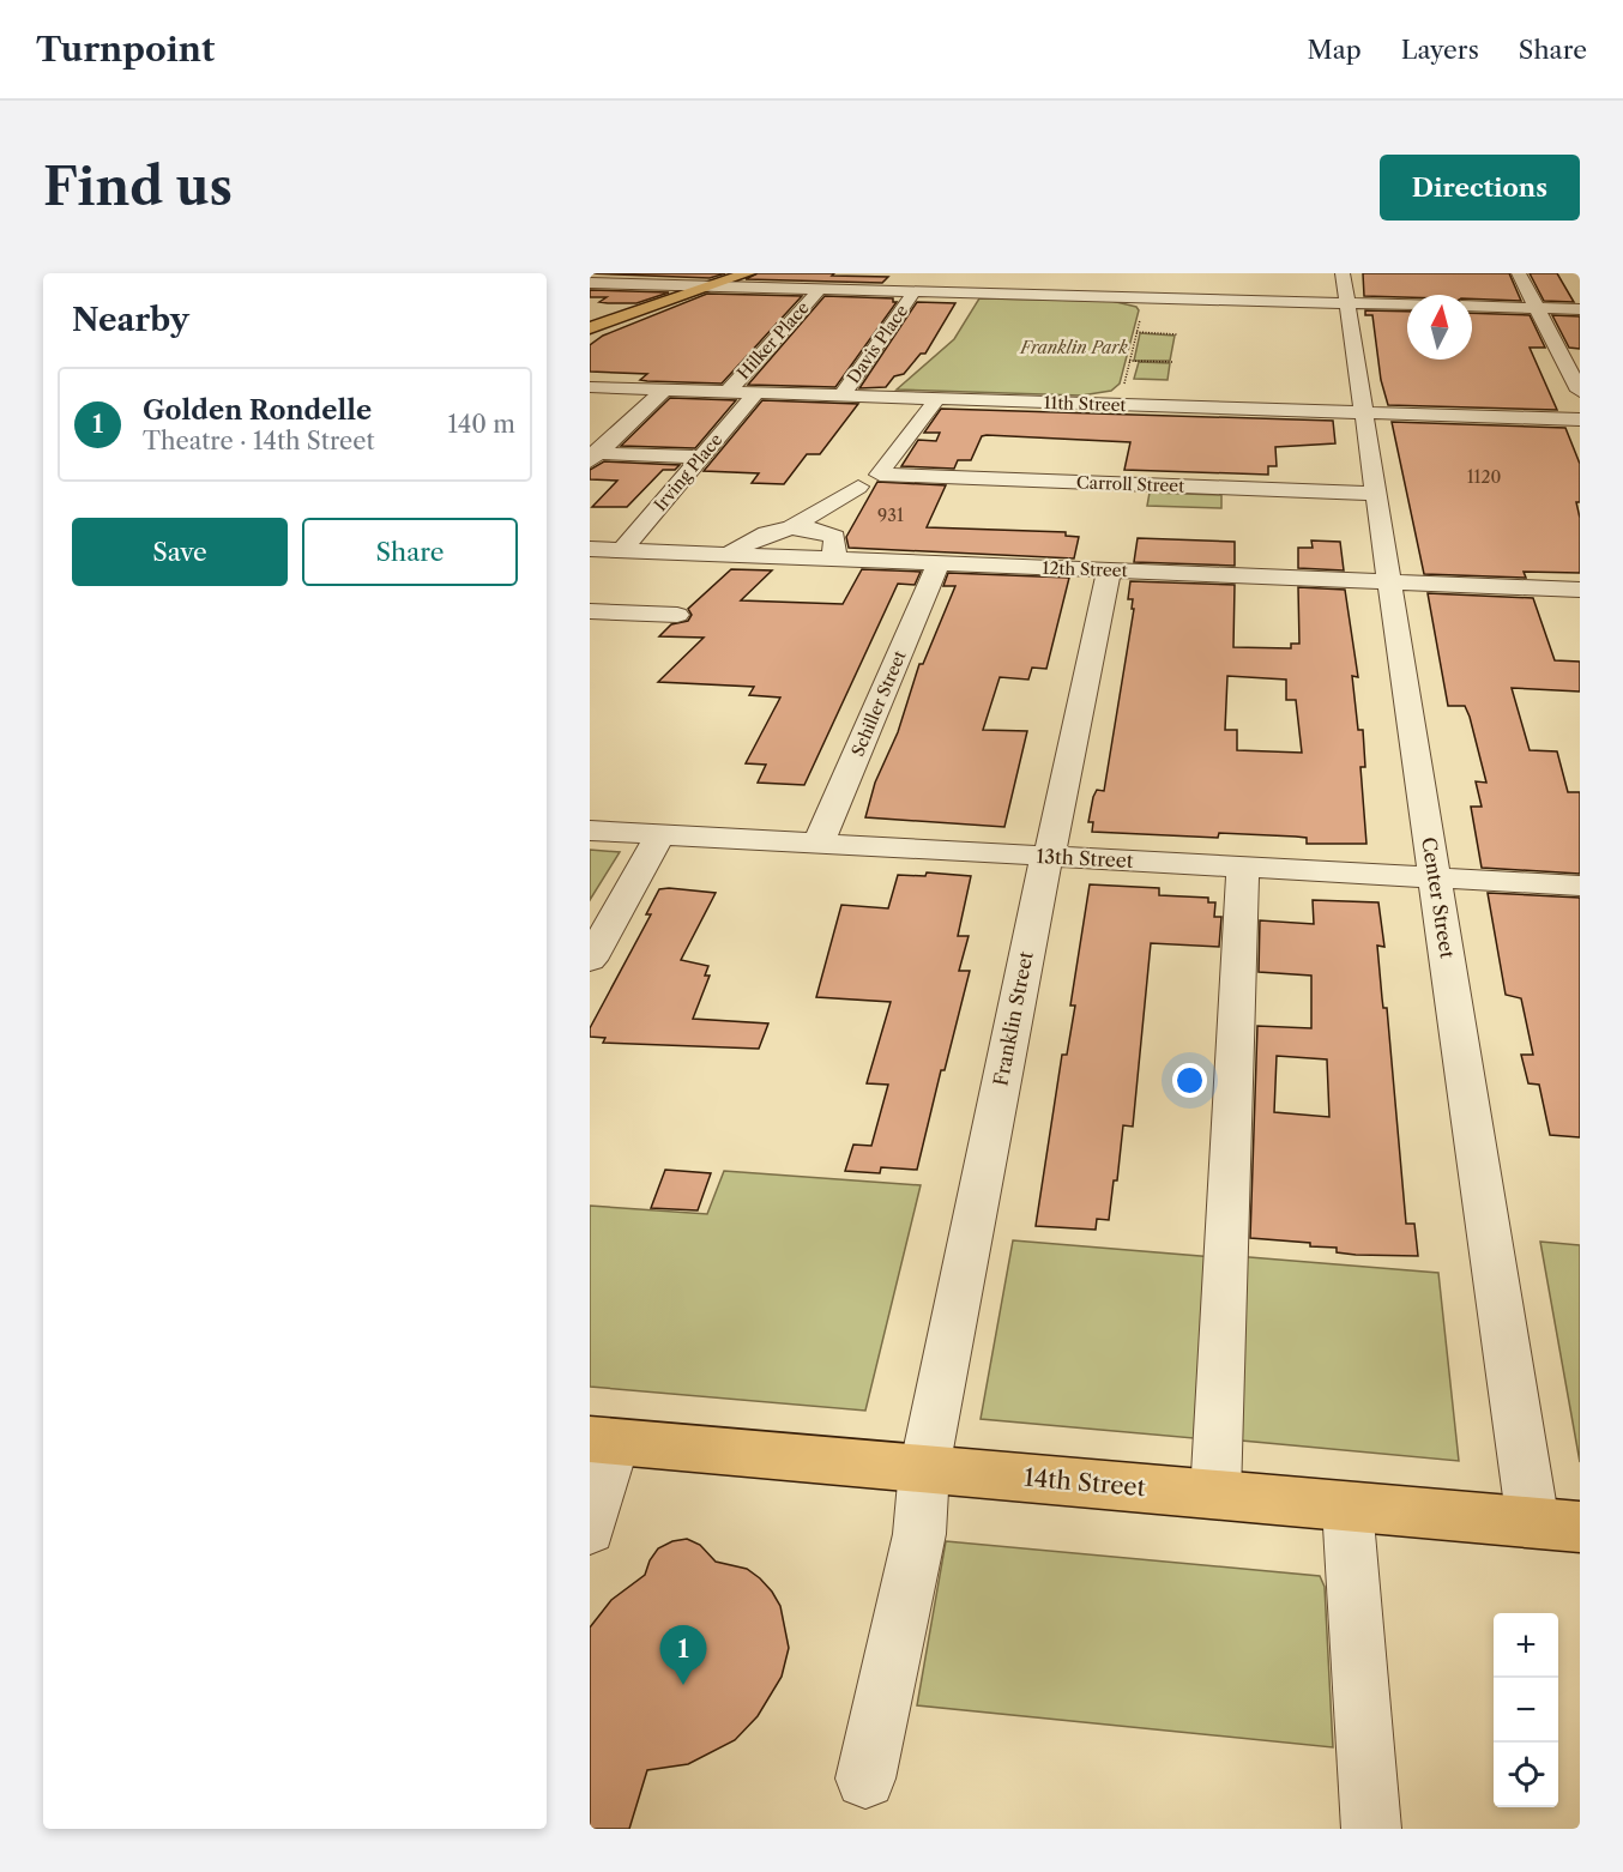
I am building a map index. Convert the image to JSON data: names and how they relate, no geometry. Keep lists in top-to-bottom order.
{
  "streets": {
    "main road": ["14th Street"],
    "street": [
      "Hilker Place",
      "Davis Place",
      "11th Street",
      "Irving Place",
      "Carroll Street",
      "12th Street",
      "Schiller Street",
      "13th Street",
      "Center Street",
      "Franklin Street"
    ]
  },
  "crossings": [
    ["Hilker Place", "11th Street"],
    ["Davis Place", "11th Street"],
    ["11th Street", "Irving Place"],
    ["11th Street", "Carroll Street"],
    ["11th Street", "Center Street"],
    ["Irving Place", "12th Street"],
    ["Carroll Street", "Center Street"],
    ["12th Street", "Schiller Street"],
    ["12th Street", "Center Street"],
    ["12th Street", "Franklin Street"],
    ["Schiller Street", "13th Street"],
    ["13th Street", "Center Street"],
    ["13th Street", "Franklin Street"],
    ["Center Street", "14th Street"],
    ["Franklin Street", "14th Street"]
  ],
  "parks": ["Franklin Park"],
  "house_numbers": ["1120", "931"],
  "north": "top",
  "page": {
    "header": "Turnpoint",
    "nav": ["Map", "Layers", "Share"],
    "buttons": [
      "Directions",
      ["Save", "Share"]
    ],
    "title": "Find us",
    "heading": "Nearby",
    "list": [
      {
        "mark": "1",
        "name": "Golden Rondelle",
        "note": "Theatre · 14th Street",
        "value": "140 m"
      }
    ],
    "map_buttons": ["+", "−"],
    "pins": "1"
  }
}
